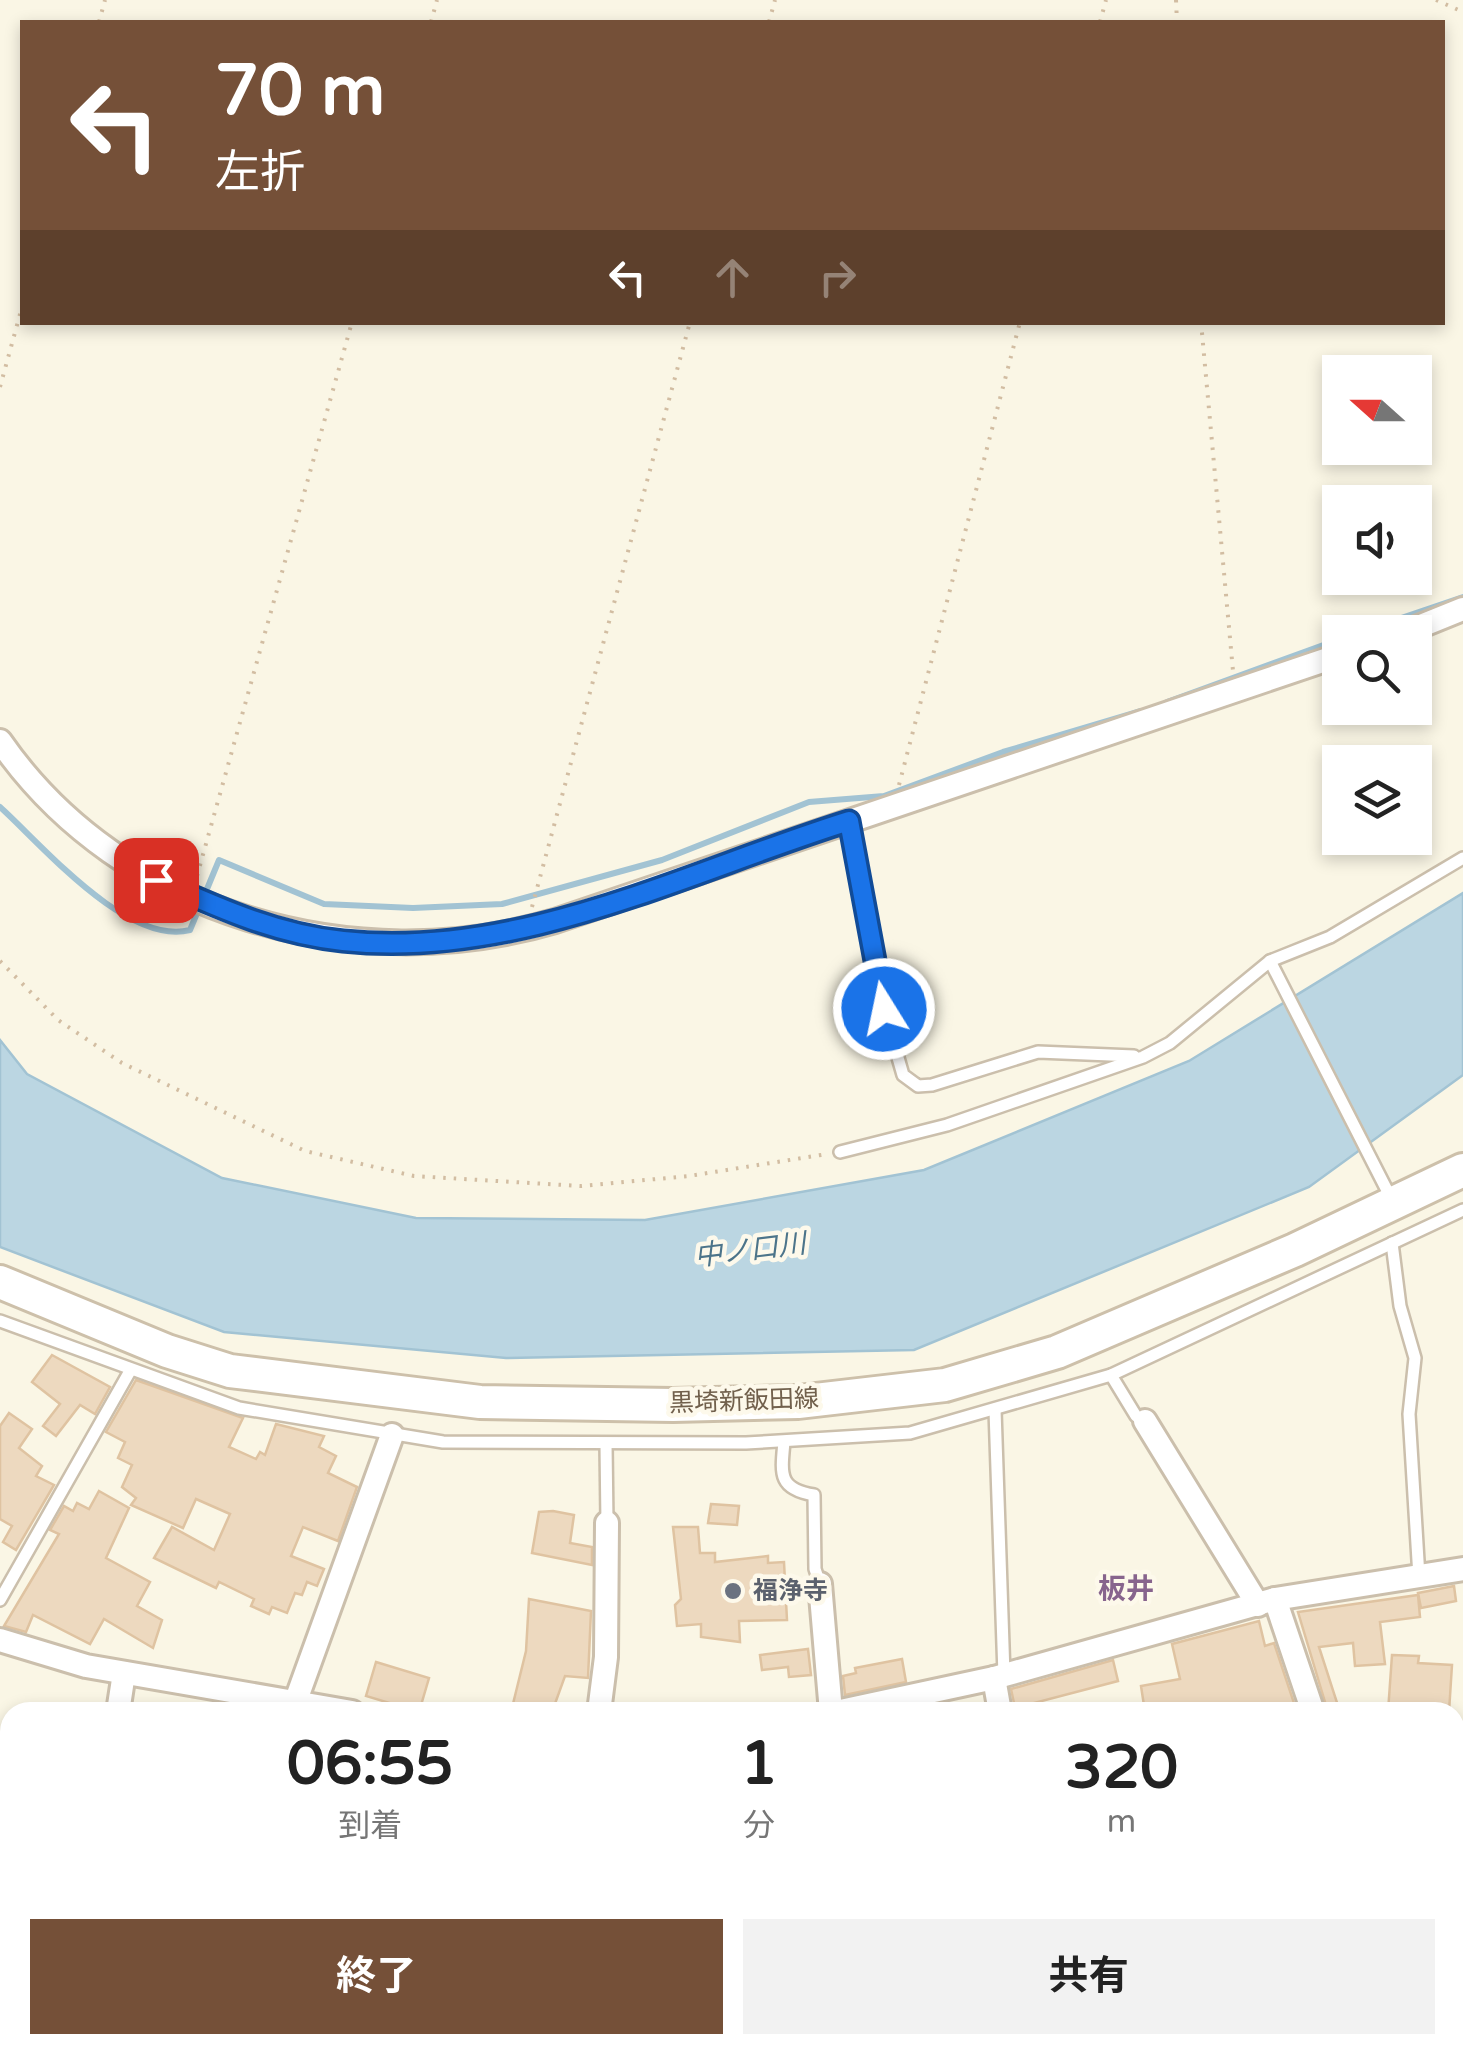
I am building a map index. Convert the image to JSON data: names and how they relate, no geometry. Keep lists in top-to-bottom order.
{
  "streets": {
    "main road": ["黒埼新飯田線"]
  },
  "districts": ["板井"],
  "water": ["中ノ口川"],
  "places": ["福浄寺"],
  "north": "left",
  "page": {
    "turn": ["70 m", "左折"],
    "eta": [
      "06:55",
      "到着",
      "1",
      "分",
      "320",
      "m"
    ],
    "buttons": ["終了", "共有"]
  }
}
